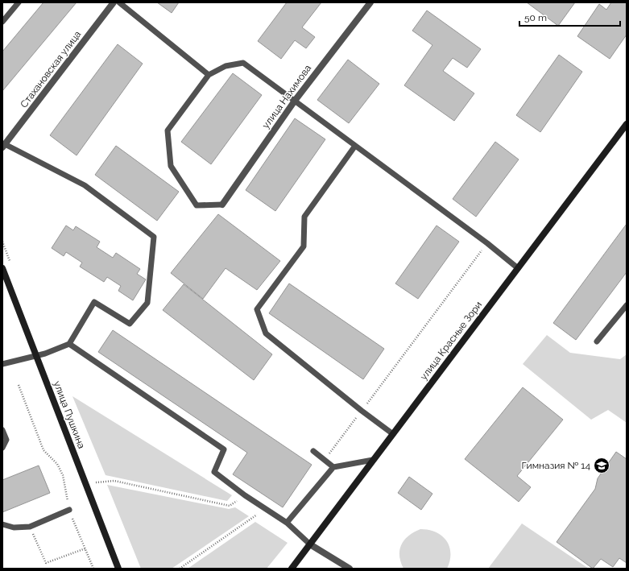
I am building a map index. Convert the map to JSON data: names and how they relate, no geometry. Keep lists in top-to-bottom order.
{
  "streets": {
    "main road": ["улица Красные Зори", "улица Пушкина"],
    "street": ["Стахановская улица", "улица Нахимова"]
  },
  "places": {
    "school or university": ["Гимназия № 14"]
  },
  "scale_bar": "50 m"
}
